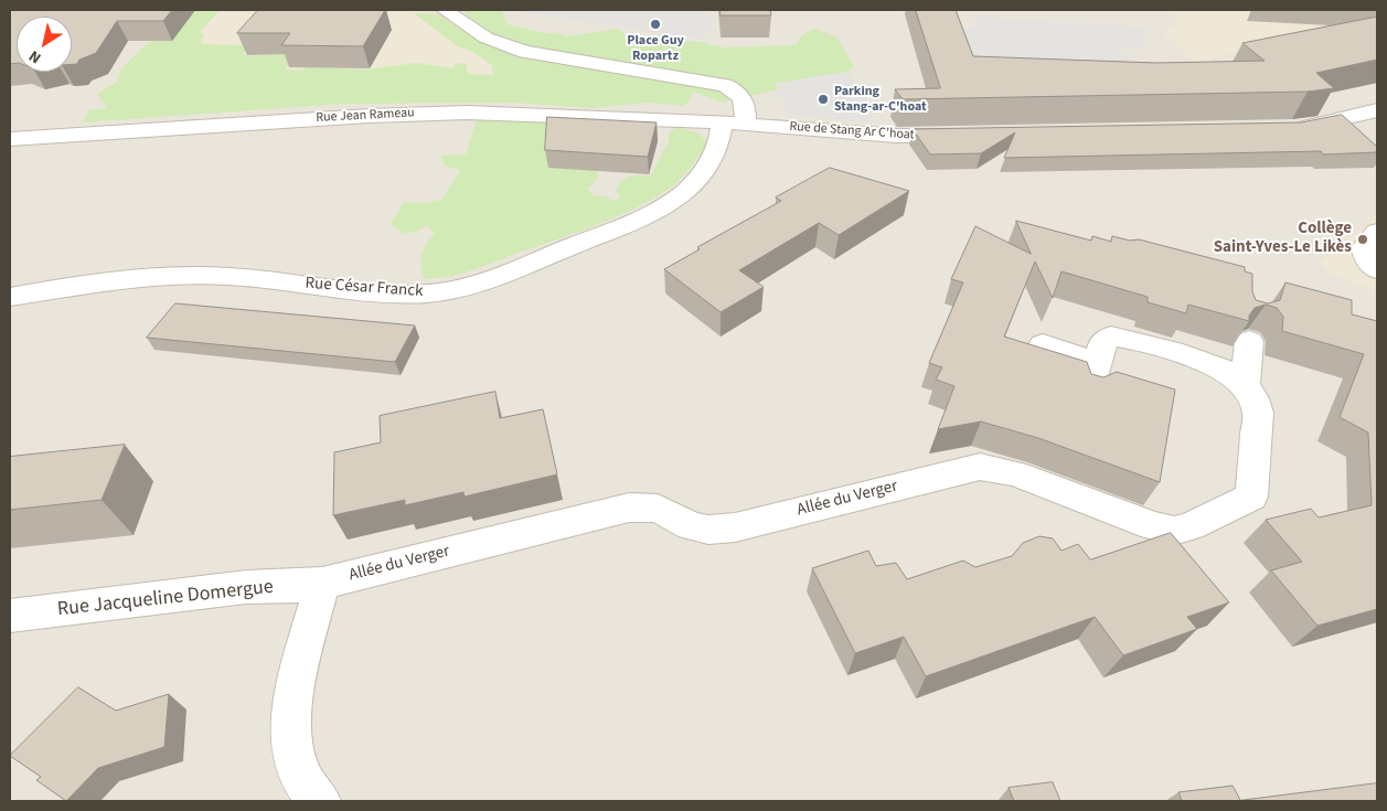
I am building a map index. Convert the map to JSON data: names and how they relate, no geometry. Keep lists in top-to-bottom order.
{
  "streets": {
    "street": [
      "Rue Jean Rameau",
      "Rue de Stang Ar C'hoat",
      "Rue César Franck",
      "Allée du Verger",
      "Rue Jacqueline Domergue"
    ]
  },
  "crossings": [
    ["Rue Jean Rameau", "Rue de Stang Ar C'hoat"],
    ["Rue Jean Rameau", "Rue César Franck"],
    ["Rue de Stang Ar C'hoat", "Rue César Franck"],
    ["Allée du Verger", "Rue Jacqueline Domergue"]
  ],
  "places": ["Place Guy Ropartz", "Parking Stang-ar-C'hoat", "Collège Saint-Yves-Le Likès"],
  "north": "bottom left"
}
